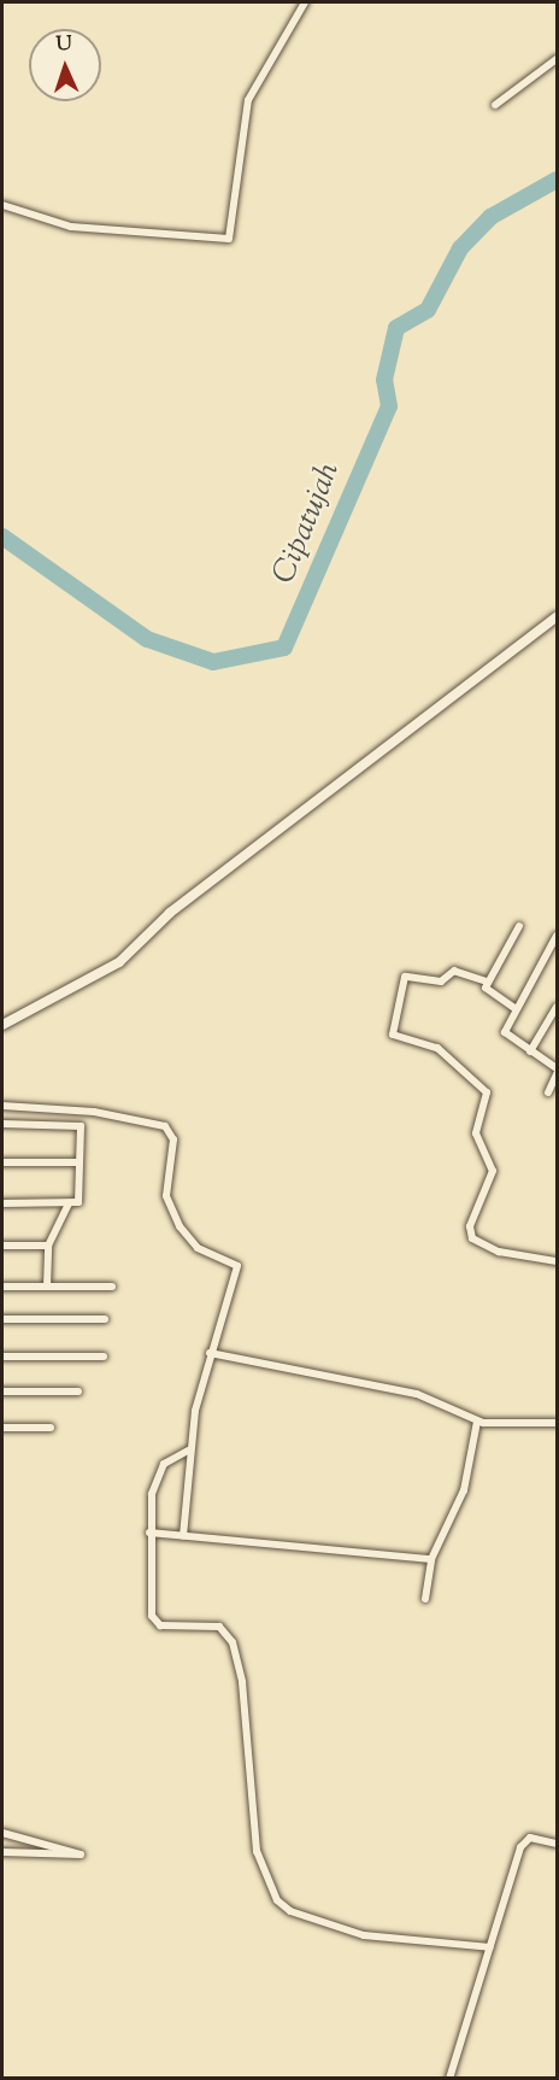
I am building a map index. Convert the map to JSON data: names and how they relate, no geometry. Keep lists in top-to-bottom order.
{
  "water": ["Cipatujah"],
  "north": "top"
}
